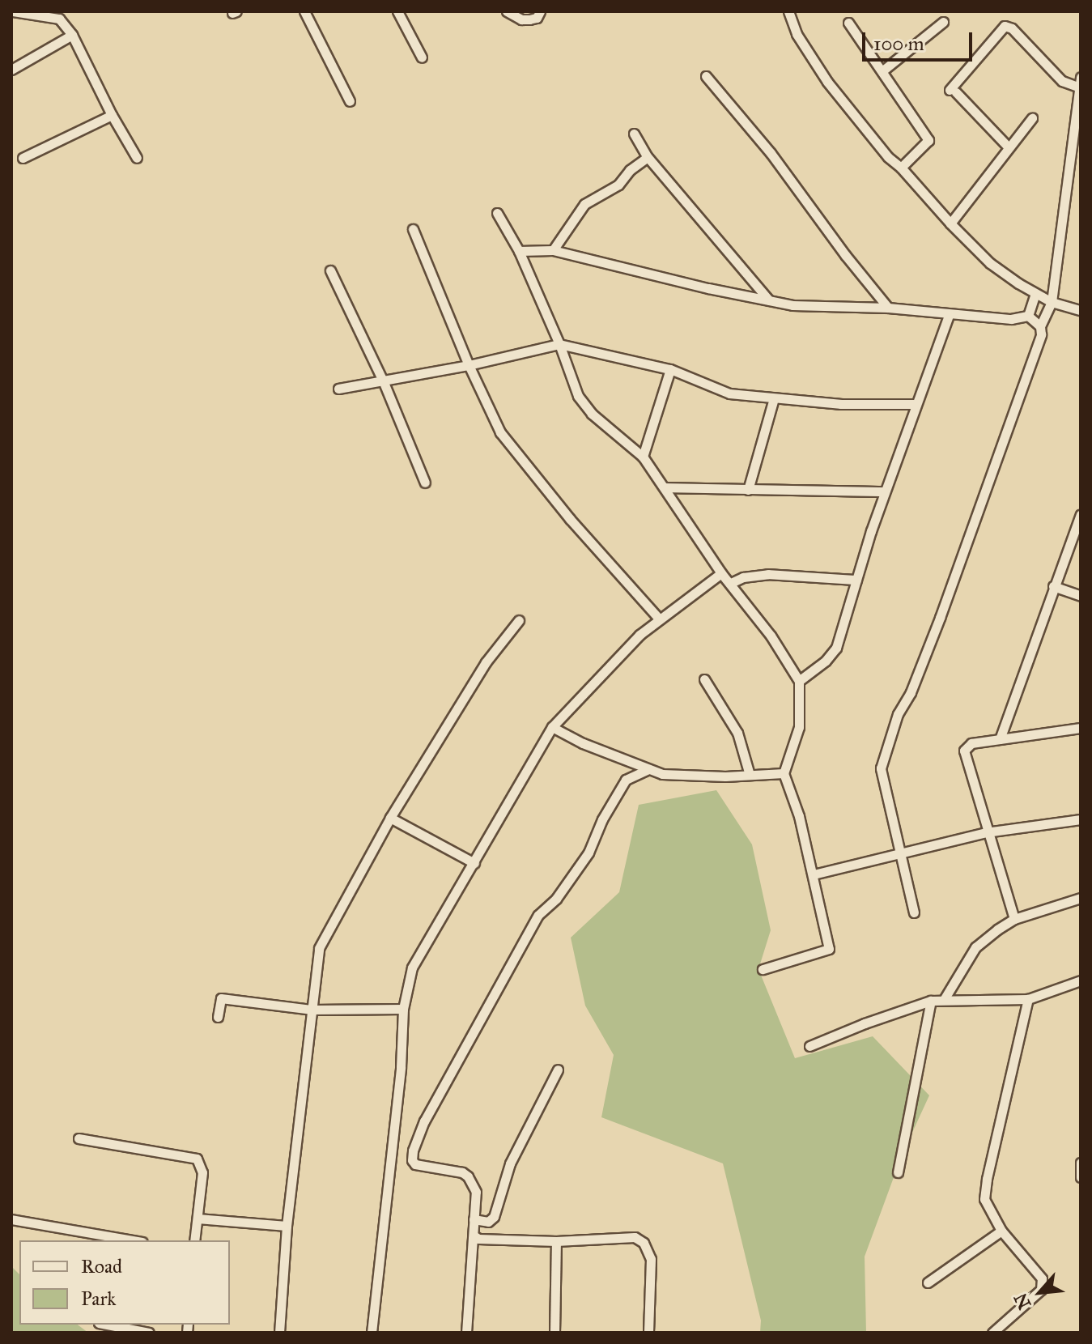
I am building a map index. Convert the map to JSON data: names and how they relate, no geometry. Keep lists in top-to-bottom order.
{
  "legend": ["Road", "Park"],
  "scale_bar": "100 m",
  "north": "bottom left"
}
